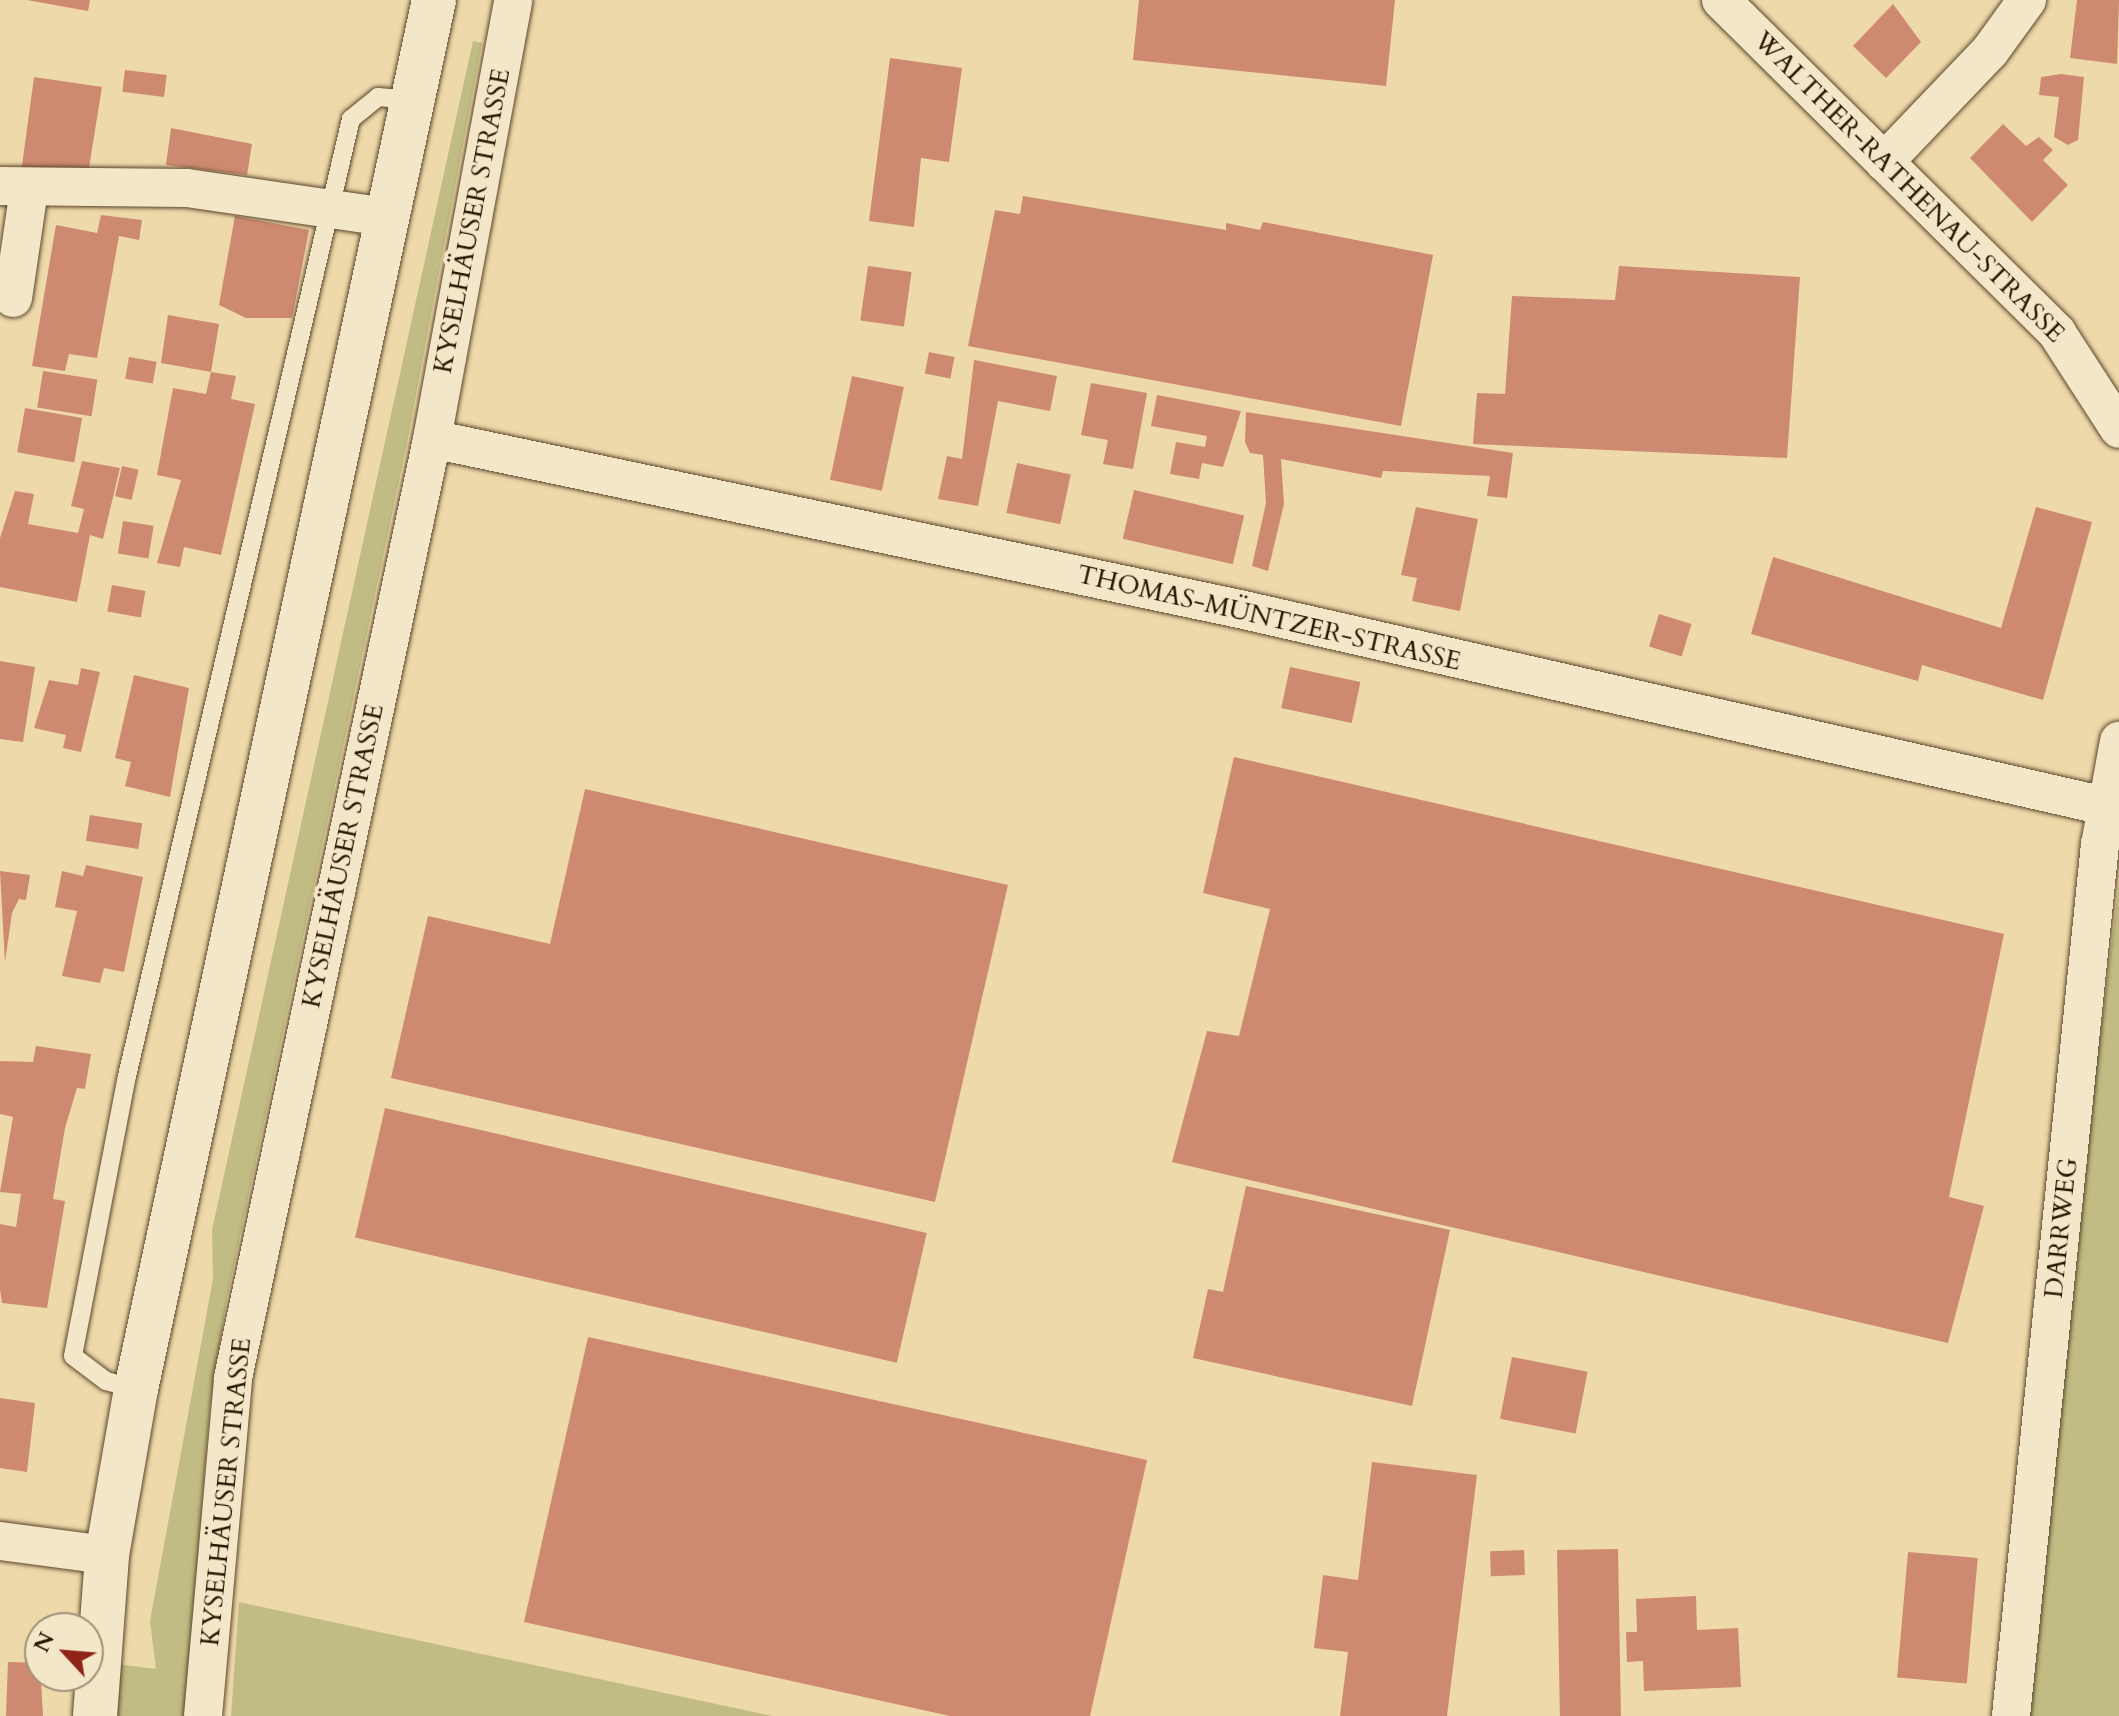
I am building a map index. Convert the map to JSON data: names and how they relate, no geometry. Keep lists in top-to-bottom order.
{
  "streets": {
    "street": [
      "WALTHER-RATHENAU-STRASSE",
      "KYSELHÄUSER STRASSE",
      "THOMAS-MÜNTZER-STRASSE",
      "DARRWEG"
    ]
  },
  "crossings": [
    ["KYSELHÄUSER STRASSE", "THOMAS-MÜNTZER-STRASSE"],
    ["THOMAS-MÜNTZER-STRASSE", "DARRWEG"]
  ],
  "north": "top left"
}
